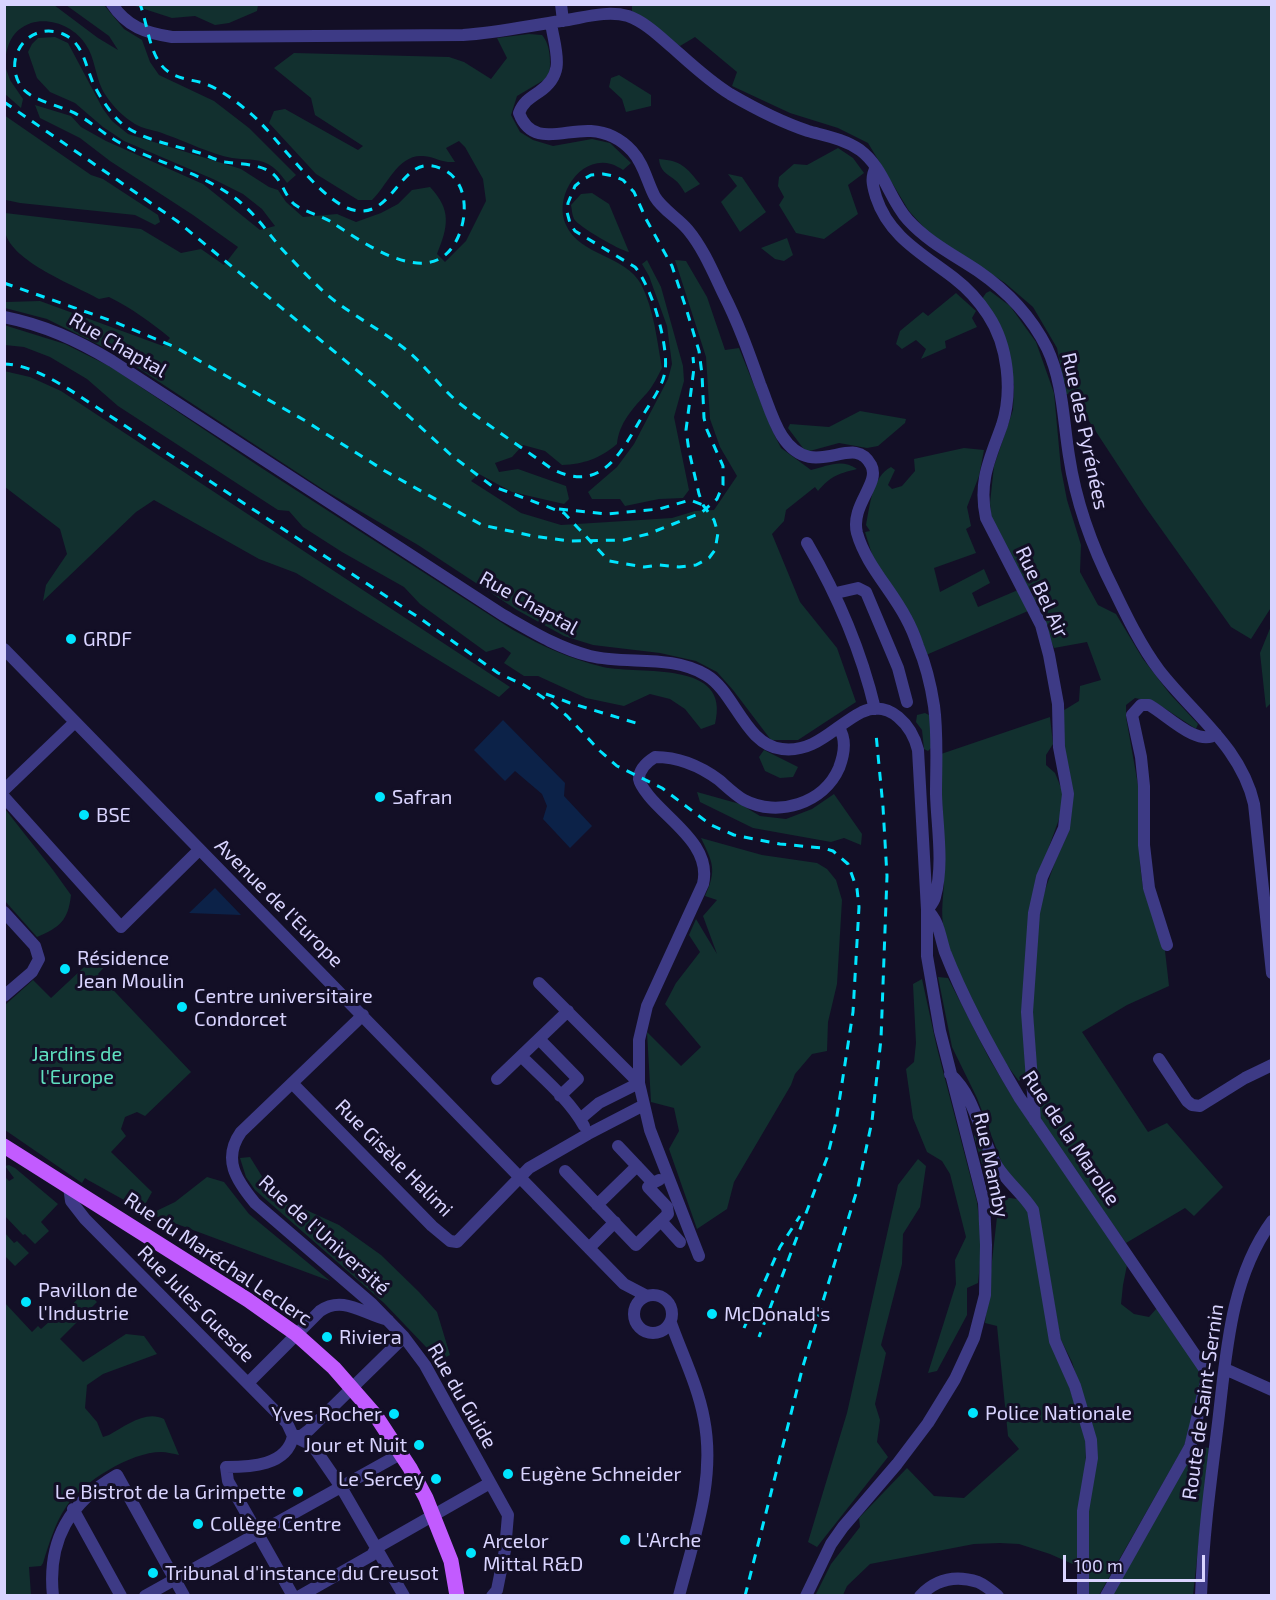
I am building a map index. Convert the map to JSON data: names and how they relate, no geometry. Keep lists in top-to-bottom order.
{
  "streets": {
    "main road": ["Rue du Maréchal Leclerc"],
    "street": [
      "Rue Chaptal",
      "Rue des Pyrénées",
      "Rue Bel Air",
      "Avenue de l'Europe",
      "Rue de la Marolle",
      "Rue Gisèle Halimi",
      "Rue Mamby",
      "Rue de l'Université",
      "Rue Jules Guesde",
      "Rue du Guide",
      "Route de Saint-Sernin"
    ]
  },
  "crossings": [
    ["Rue des Pyrénées", "Rue Bel Air"],
    ["Rue Bel Air", "Rue de la Marolle"],
    ["Avenue de l'Europe", "Rue Gisèle Halimi"],
    ["Avenue de l'Europe", "Rue de l'Université"],
    ["Rue de la Marolle", "Rue Mamby"],
    ["Rue Gisèle Halimi", "Rue de l'Université"],
    ["Rue de l'Université", "Rue du Guide"],
    ["Rue du Maréchal Leclerc", "Rue Jules Guesde"]
  ],
  "parks": ["Jardins de l'Europe"],
  "places": [
    "GRDF",
    "Safran",
    "BSE",
    "Résidence Jean Moulin",
    "Centre universitaire Condorcet",
    "Pavillon de l'Industrie",
    "McDonald's",
    "Riviera",
    "Police Nationale",
    "Yves Rocher",
    "Jour et Nuit",
    "Eugène Schneider",
    "Le Sercey",
    "Le Bistrot de la Grimpette",
    "Collège Centre",
    "L'Arche",
    "Arcelor Mittal R&D",
    "Tribunal d'instance du Creusot"
  ],
  "scale_bar": "100 m"
}
